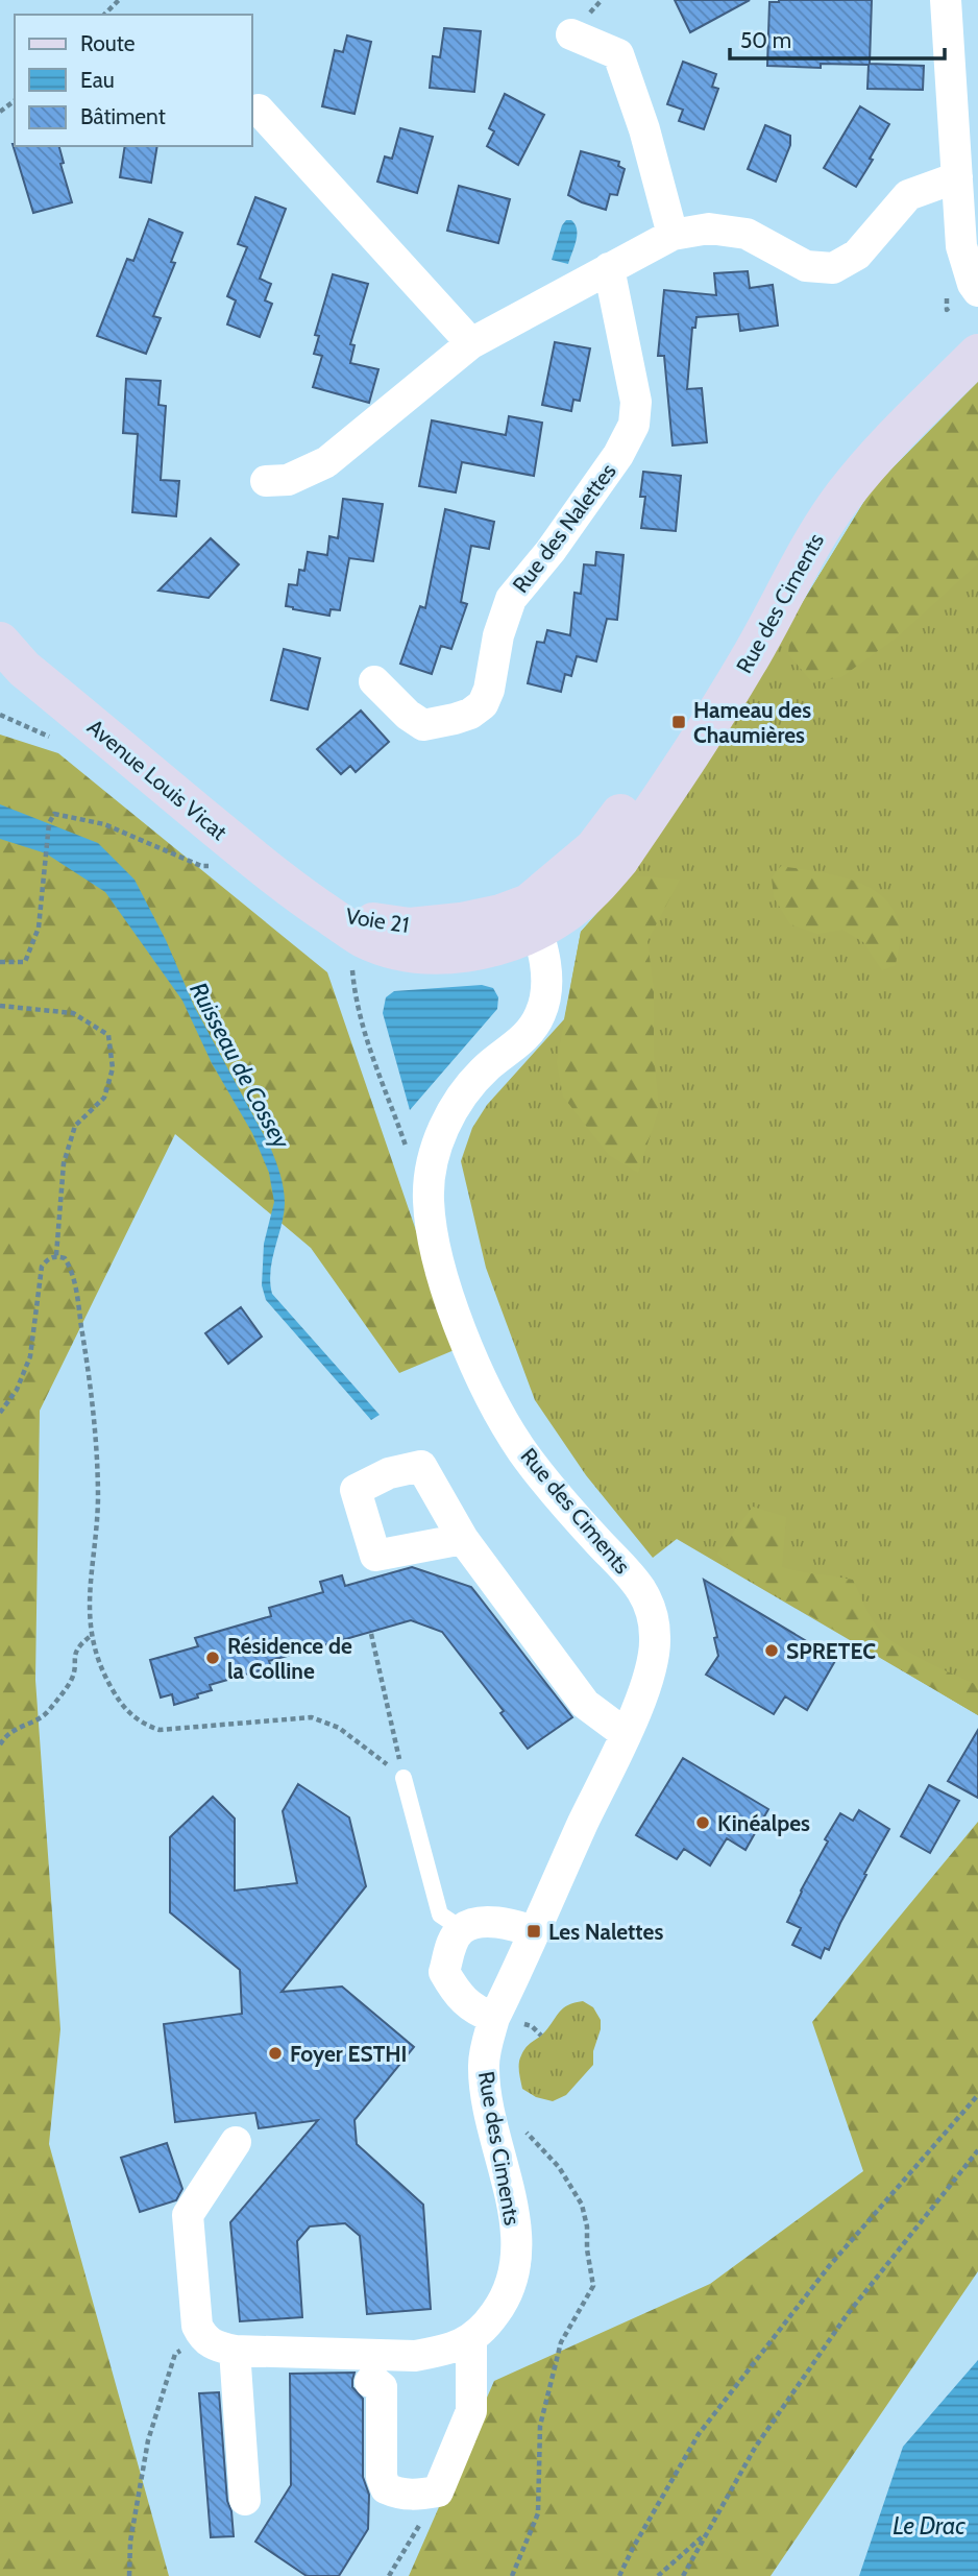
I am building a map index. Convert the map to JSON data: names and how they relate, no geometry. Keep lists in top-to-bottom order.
{
  "streets": {
    "main road": ["Rue des Ciments", "Avenue Louis Vicat", "Voie 21"],
    "street": ["Rue des Nalettes"]
  },
  "crossings": [
    ["Rue des Ciments", "Voie 21"],
    ["Avenue Louis Vicat", "Voie 21"]
  ],
  "water": ["Ruisseau de Cossey", "Le Drac"],
  "places": {
    "transit": ["Hameau des Chaumières", "Les Nalettes"],
    "other": [
      "SPRETEC",
      "Résidence de la Colline",
      "Kinéalpes",
      "Foyer ESTHI"
    ]
  },
  "legend": ["Route", "Eau", "Bâtiment"],
  "scale_bar": "50 m"
}
